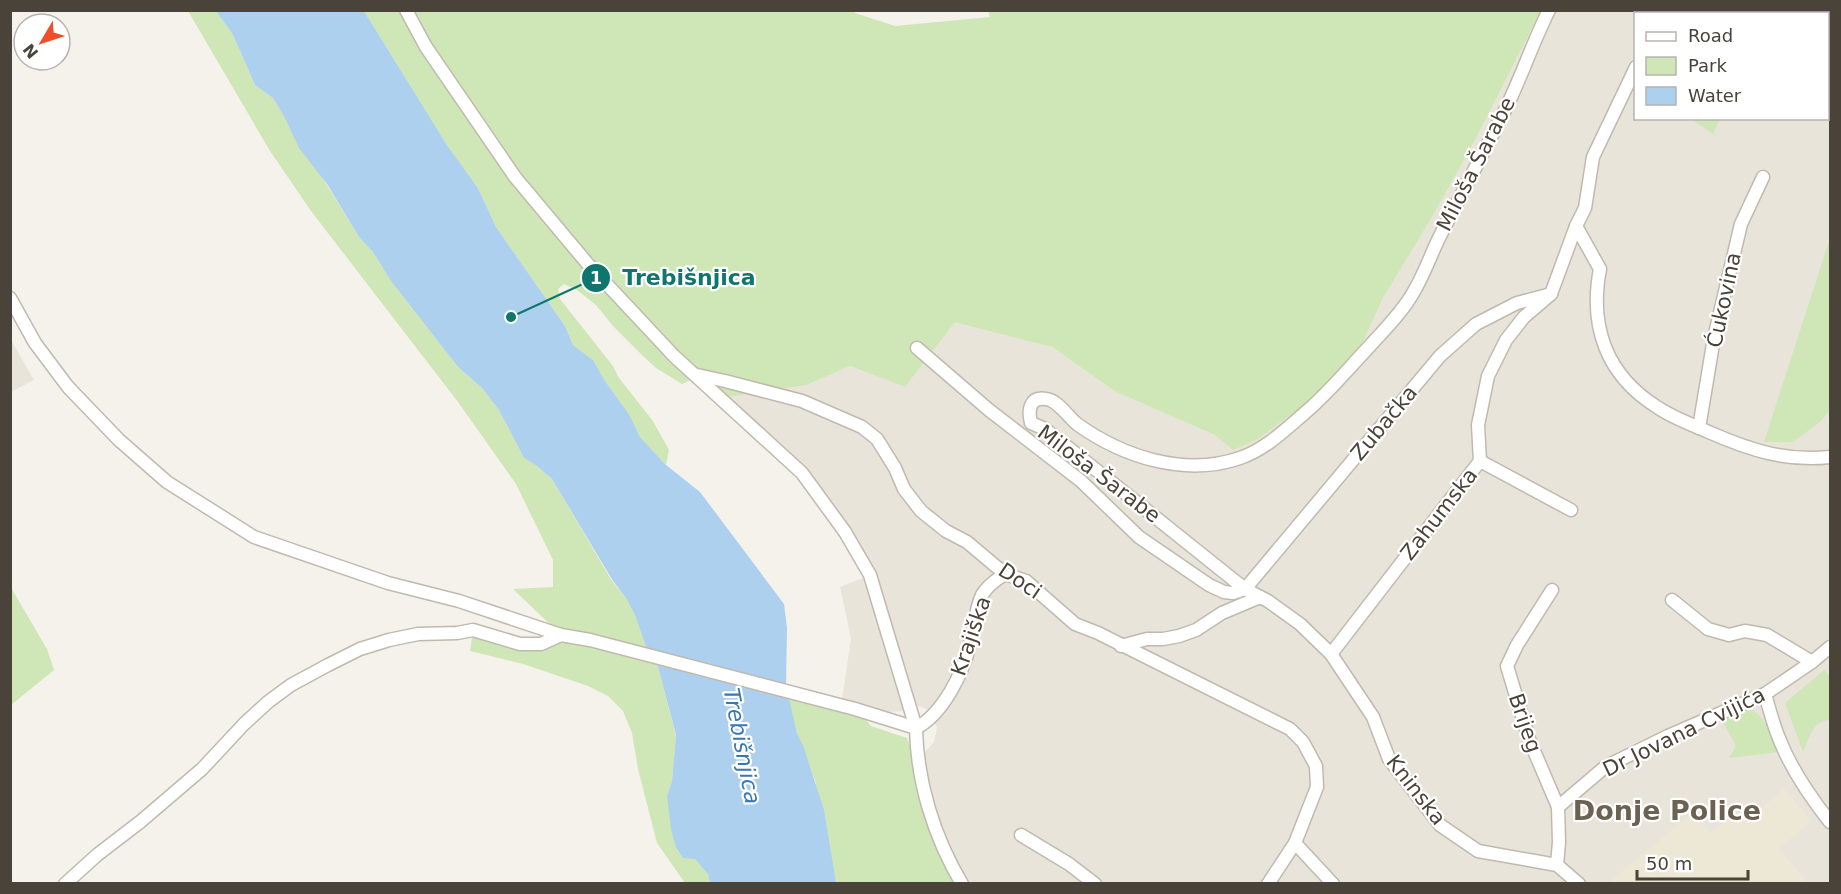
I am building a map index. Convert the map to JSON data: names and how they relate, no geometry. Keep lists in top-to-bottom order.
{
  "streets": {
    "street": [
      "Miloša Šarabe",
      "Ćukovina",
      "Zubačka",
      "Zahumska",
      "Doci",
      "Krajiška",
      "Brijeg",
      "Dr Jovana Cvijića",
      "Kninska"
    ]
  },
  "crossings": [
    ["Miloša Šarabe", "Zubačka"],
    ["Miloša Šarabe", "Kninska"],
    ["Zubačka", "Zahumska"],
    ["Zubačka", "Kninska"],
    ["Zahumska", "Kninska"],
    ["Doci", "Krajiška"],
    ["Brijeg", "Dr Jovana Cvijića"],
    ["Brijeg", "Kninska"]
  ],
  "districts": ["Donje Police"],
  "water": ["Trebišnjica"],
  "places": ["Trebišnjica"],
  "legend": ["Road", "Park", "Water"],
  "scale_bar": "50 m",
  "north": "bottom left"
}
